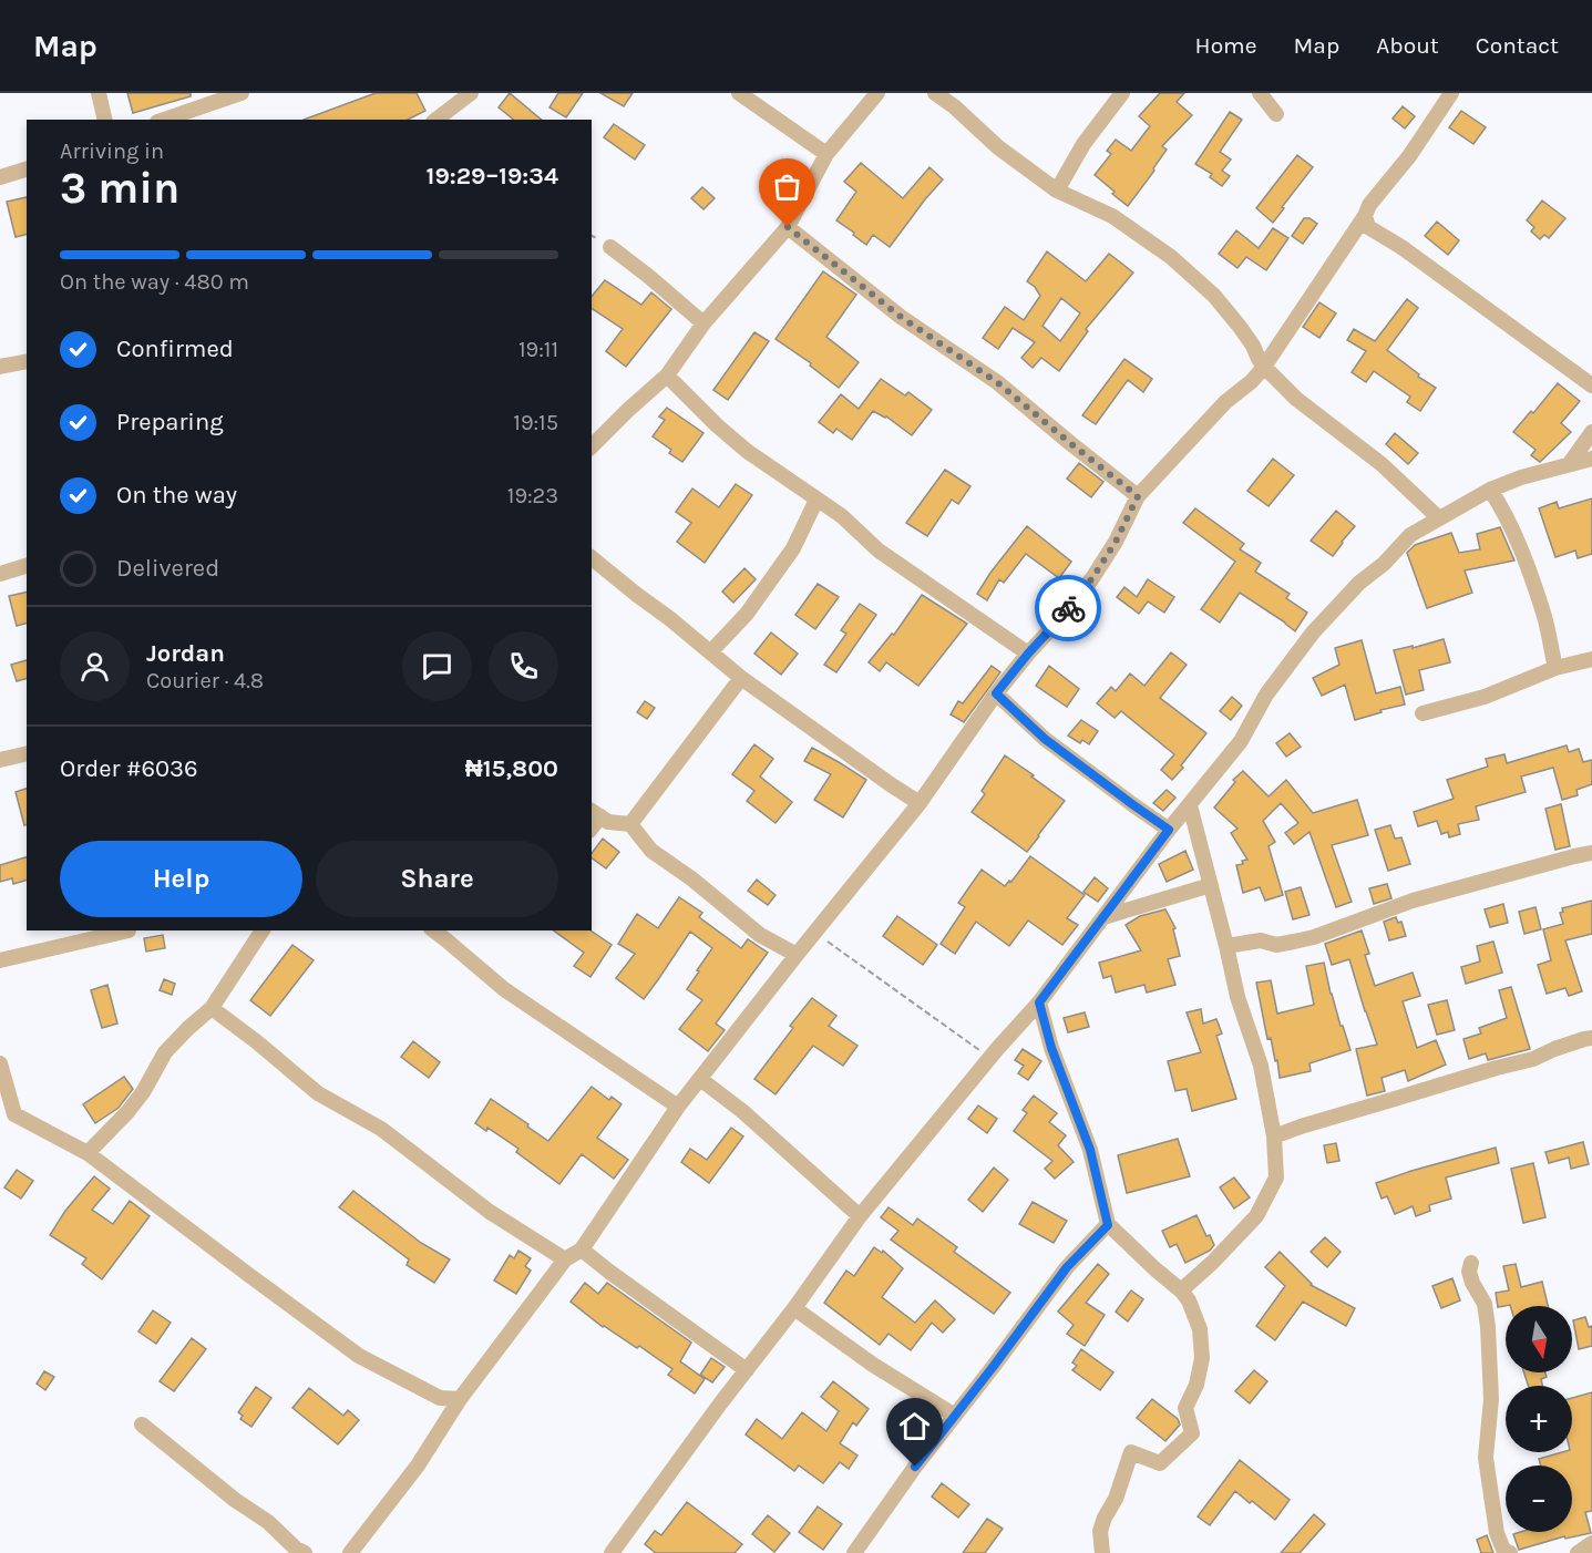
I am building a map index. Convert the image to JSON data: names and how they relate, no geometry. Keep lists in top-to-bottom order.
{
  "north": "bottom",
  "page": {
    "header": "Map",
    "nav": [
      "Home",
      "Map",
      "About",
      "Contact"
    ],
    "heading": ["3 min", "Arriving in", "19:29–19:34"],
    "panel": [
      "Jordan",
      "Courier · 4.8",
      "Order #6036",
      "₦15,800"
    ],
    "bar": "On the way · 480 m",
    "list": [
      ["Confirmed", "19:11"],
      ["Preparing", "19:15"],
      ["On the way", "19:23"],
      "Delivered"
    ],
    "buttons": ["Help", "Share"],
    "map_buttons": ["+", "−"]
  }
}
